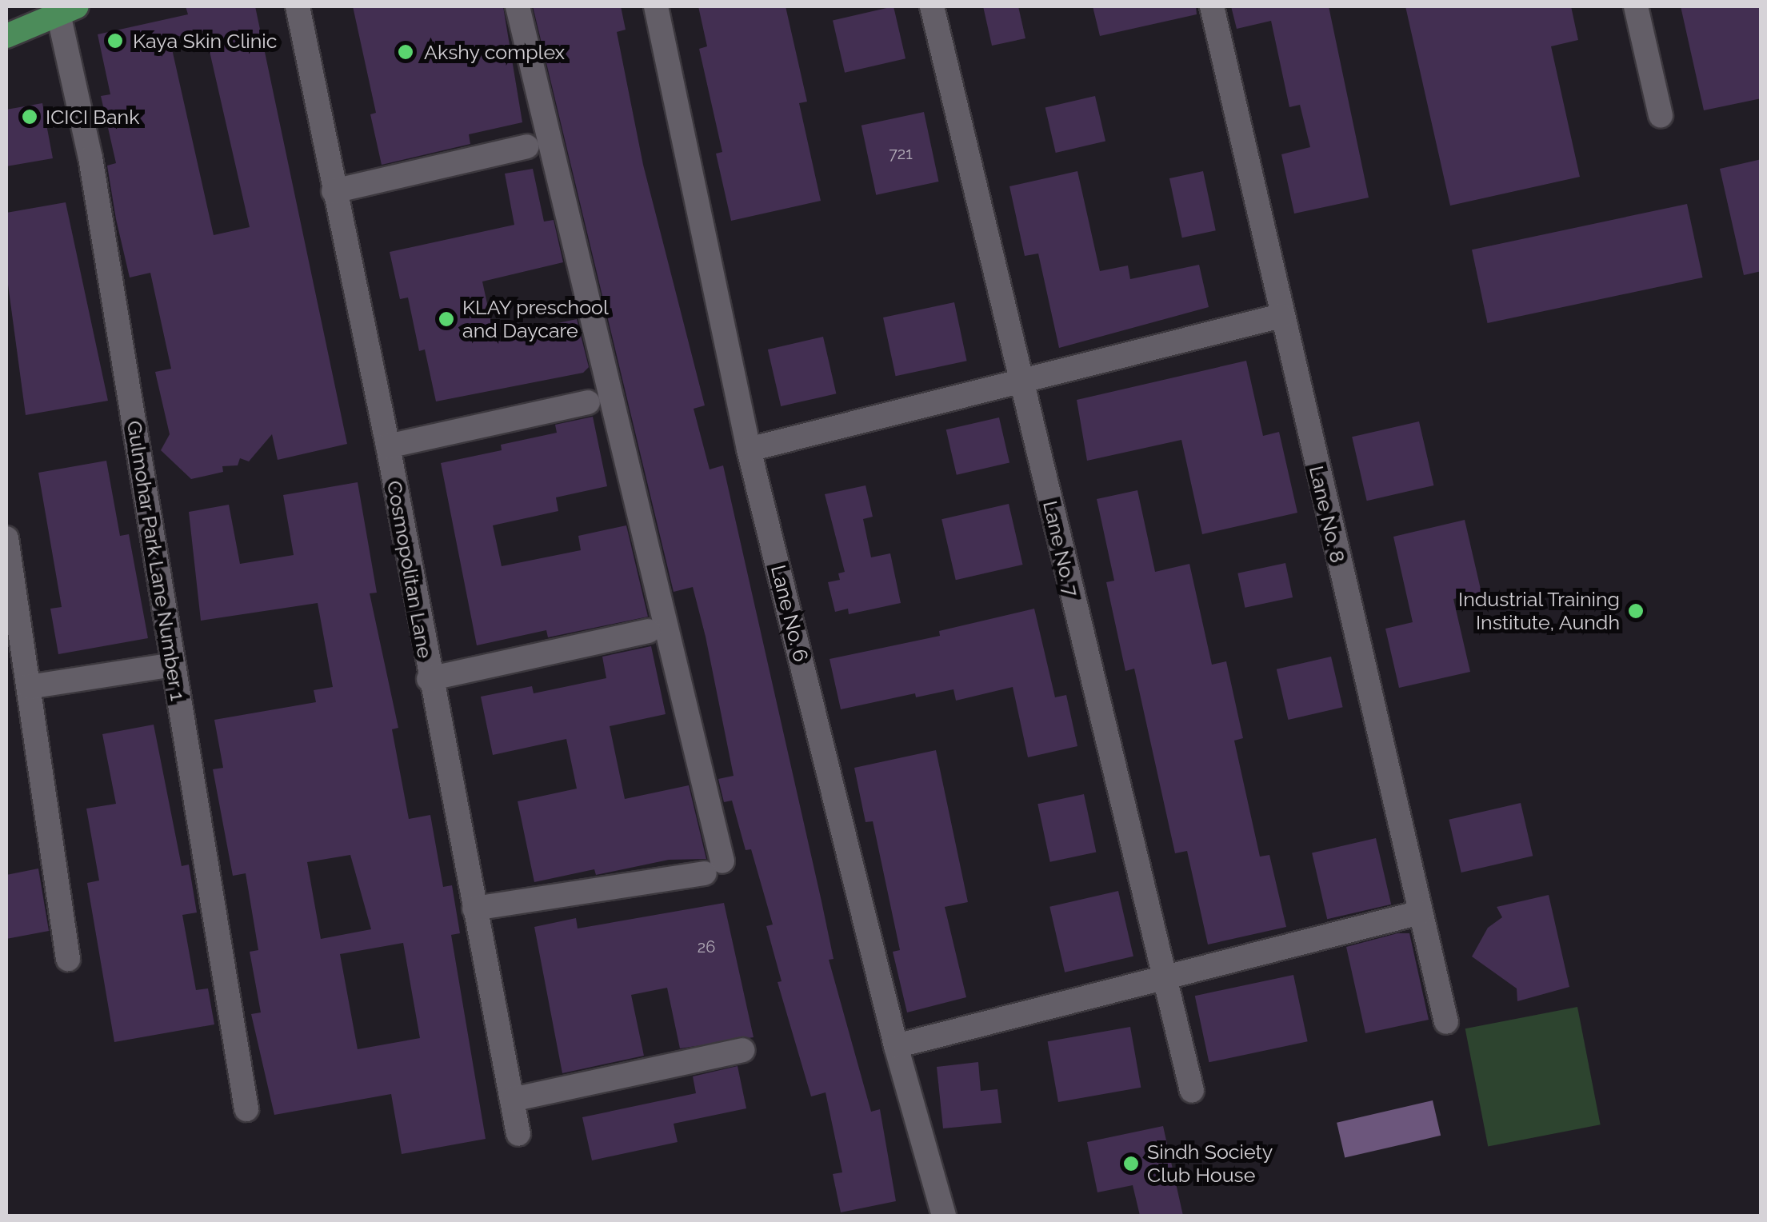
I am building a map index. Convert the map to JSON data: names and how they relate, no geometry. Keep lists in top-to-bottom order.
{
  "streets": {
    "street": [
      "Lane No. 8",
      "Lane No. 7",
      "Gulmohar Park Lane Number 1",
      "Cosmopolitan Lane",
      "Lane No. 6"
    ]
  },
  "places": [
    "Kaya Skin Clinic",
    "Akshy complex",
    "ICICI Bank",
    "KLAY preschool and Daycare",
    "Industrial Training Institute, Aundh",
    "Sindh Society Club House"
  ],
  "house_numbers": ["721", "26"]
}
